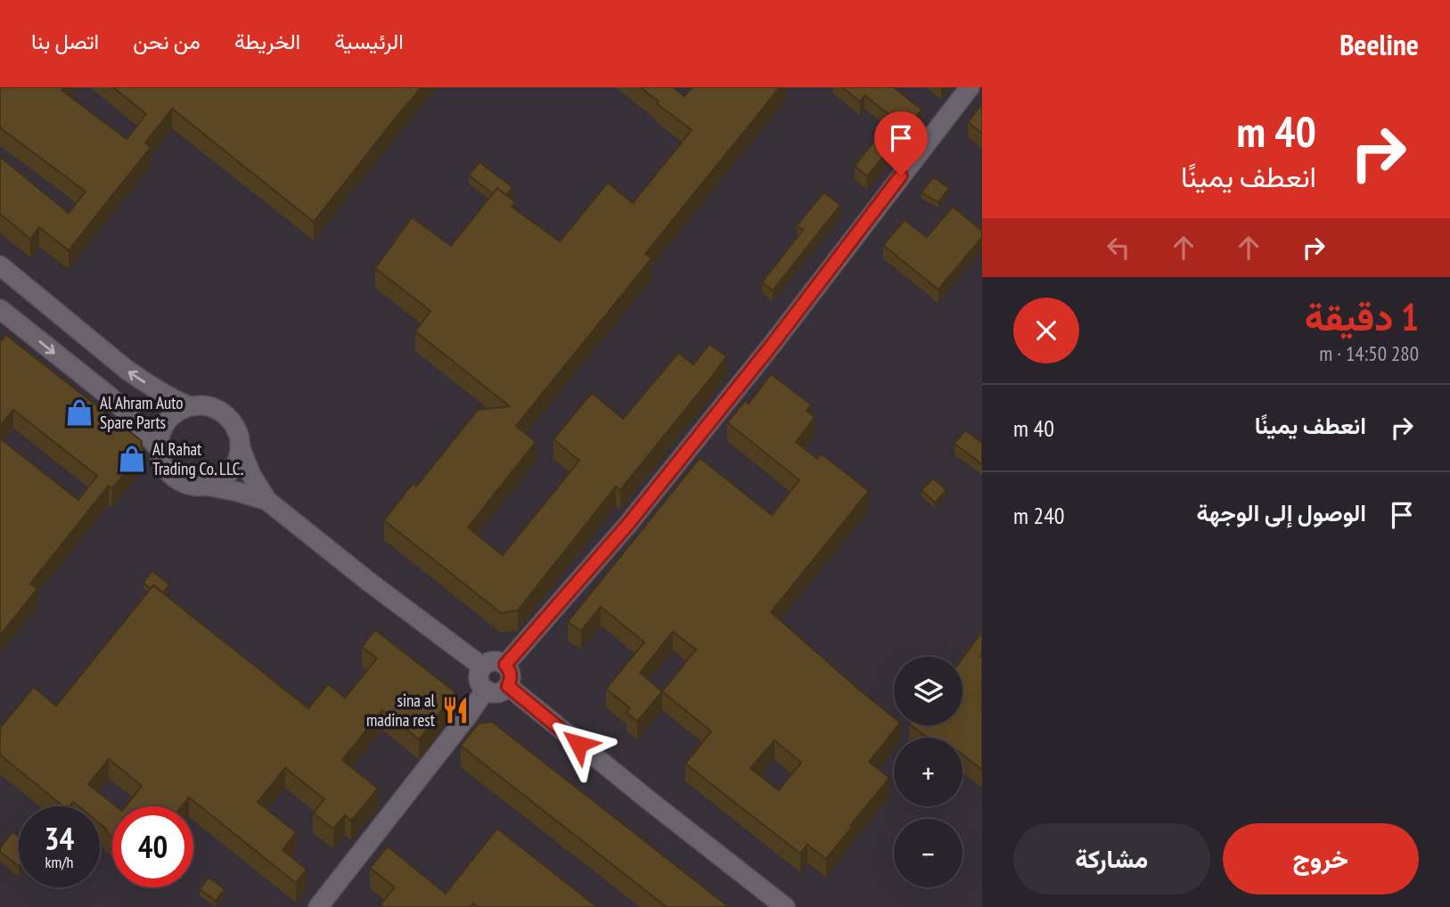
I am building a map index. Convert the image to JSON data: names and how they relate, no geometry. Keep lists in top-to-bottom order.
{
  "places": {
    "shop": ["Al Ahram Auto Spare Parts", "Al Rahat Trading Co. LLC."],
    "restaurant": ["sina al madina rest"]
  },
  "page": {
    "header": "Beeline",
    "nav": [
      "الرئيسية",
      "الخريطة",
      "من نحن",
      "اتصل بنا"
    ],
    "turn": ["40 m", "انعطف يمينًا"],
    "heading": ["1 دقيقة", "280 m · 14:50"],
    "list": [
      {
        "name": "انعطف يمينًا",
        "value": "40 m"
      },
      {
        "name": "الوصول إلى الوجهة",
        "value": "240 m"
      }
    ],
    "map_buttons": ["+", "−"],
    "speed": "34 km/h",
    "limit": "40",
    "buttons": ["خروج", "مشاركة"]
  }
}
